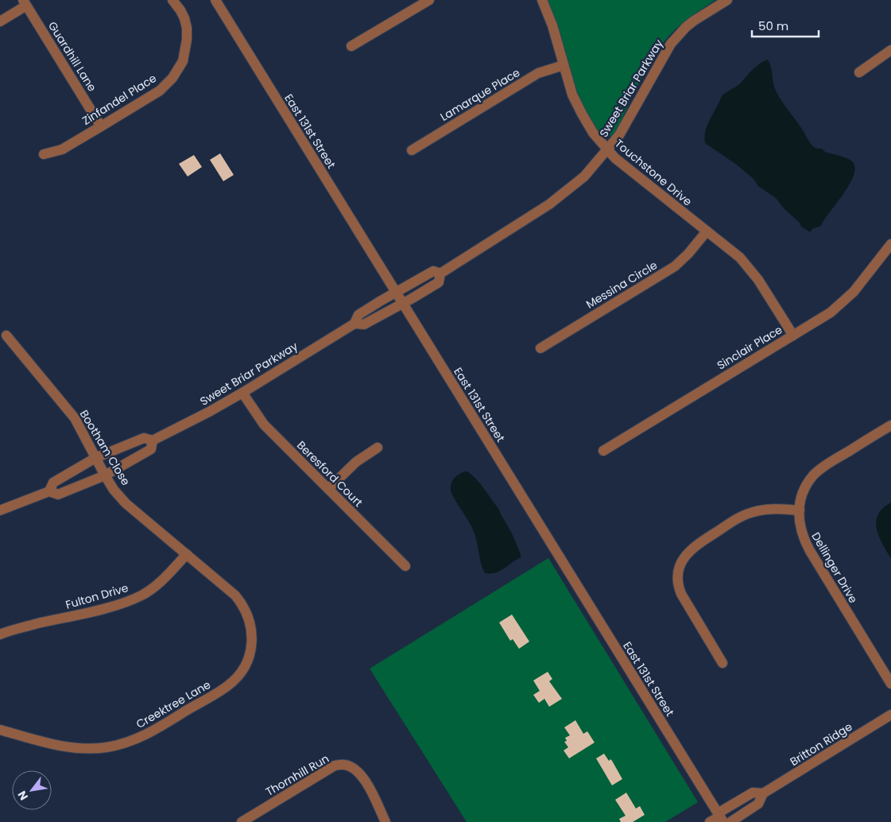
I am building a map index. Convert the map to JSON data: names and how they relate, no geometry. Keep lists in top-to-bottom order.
{
  "streets": {
    "street": [
      "Guardhill Lane",
      "Sweet Briar Parkway",
      "Lamarque Place",
      "Zinfandel Place",
      "East 131st Street",
      "Touchstone Drive",
      "Messina Circle",
      "Sinclair Place",
      "Bootham Close",
      "Beresford Court",
      "Dellinger Drive",
      "Fulton Drive",
      "Creektree Lane",
      "Britton Ridge",
      "Thornhill Run"
    ]
  },
  "crossings": [
    ["Guardhill Lane", "Zinfandel Place"],
    ["Sweet Briar Parkway", "East 131st Street"],
    ["Sweet Briar Parkway", "Touchstone Drive"],
    ["Sweet Briar Parkway", "Bootham Close"],
    ["Sweet Briar Parkway", "Beresford Court"],
    ["Lamarque Place", "Touchstone Drive"],
    ["East 131st Street", "Britton Ridge"],
    ["Touchstone Drive", "Messina Circle"],
    ["Touchstone Drive", "Sinclair Place"],
    ["Bootham Close", "Fulton Drive"],
    ["Bootham Close", "Creektree Lane"]
  ],
  "scale_bar": "50 m",
  "north": "bottom left"
}
